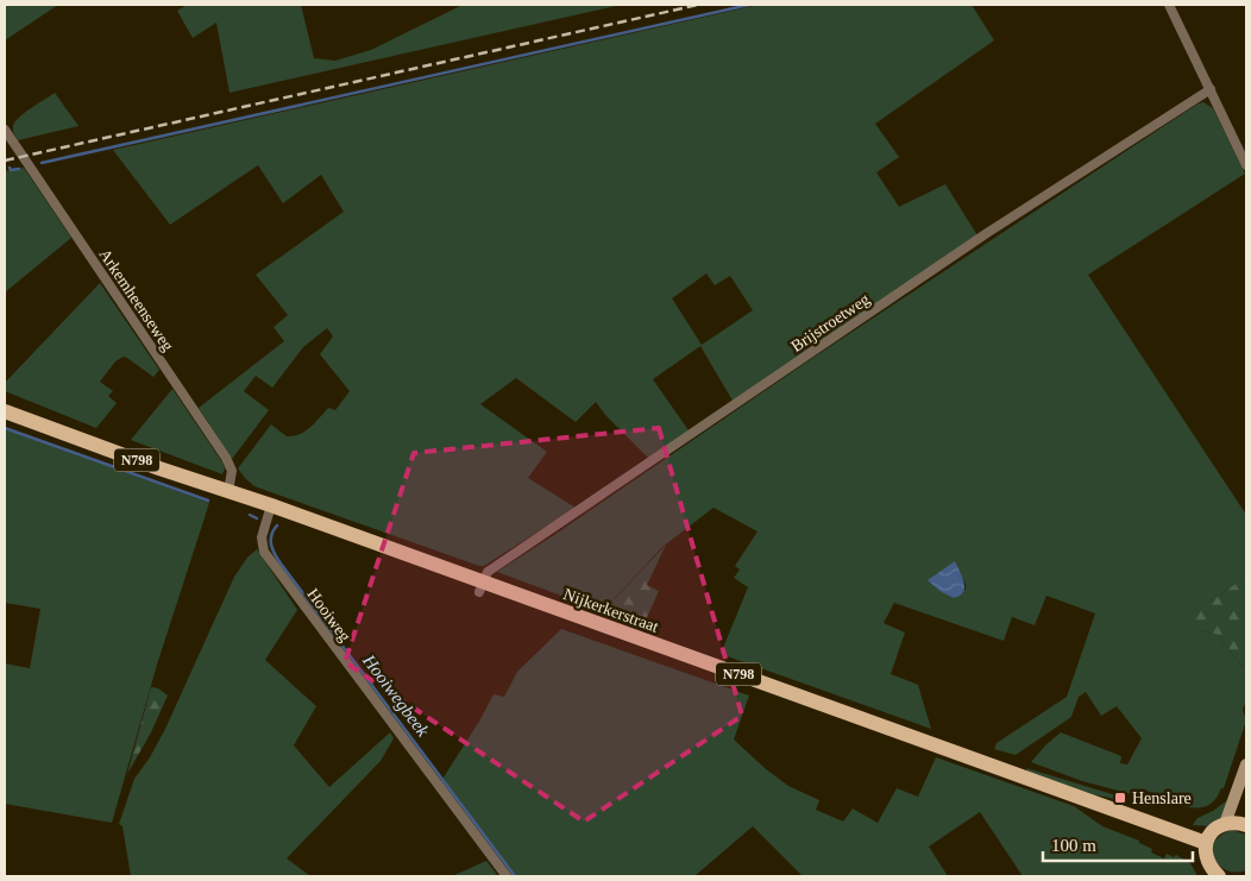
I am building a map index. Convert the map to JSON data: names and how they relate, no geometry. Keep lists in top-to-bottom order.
{
  "streets": {
    "main road": ["N798", "Nijkerkerstraat"],
    "street": ["Arkemheenseweg", "Brijstroetweg", "Hooiweg"]
  },
  "crossings": [
    ["Arkemheenseweg", "Nijkerkerstraat"],
    ["Brijstroetweg", "Nijkerkerstraat"],
    ["Nijkerkerstraat", "Hooiweg"]
  ],
  "water": ["Hooiwegbeek"],
  "places": {
    "transit": ["Henslare"]
  },
  "scale_bar": "100 m"
}
